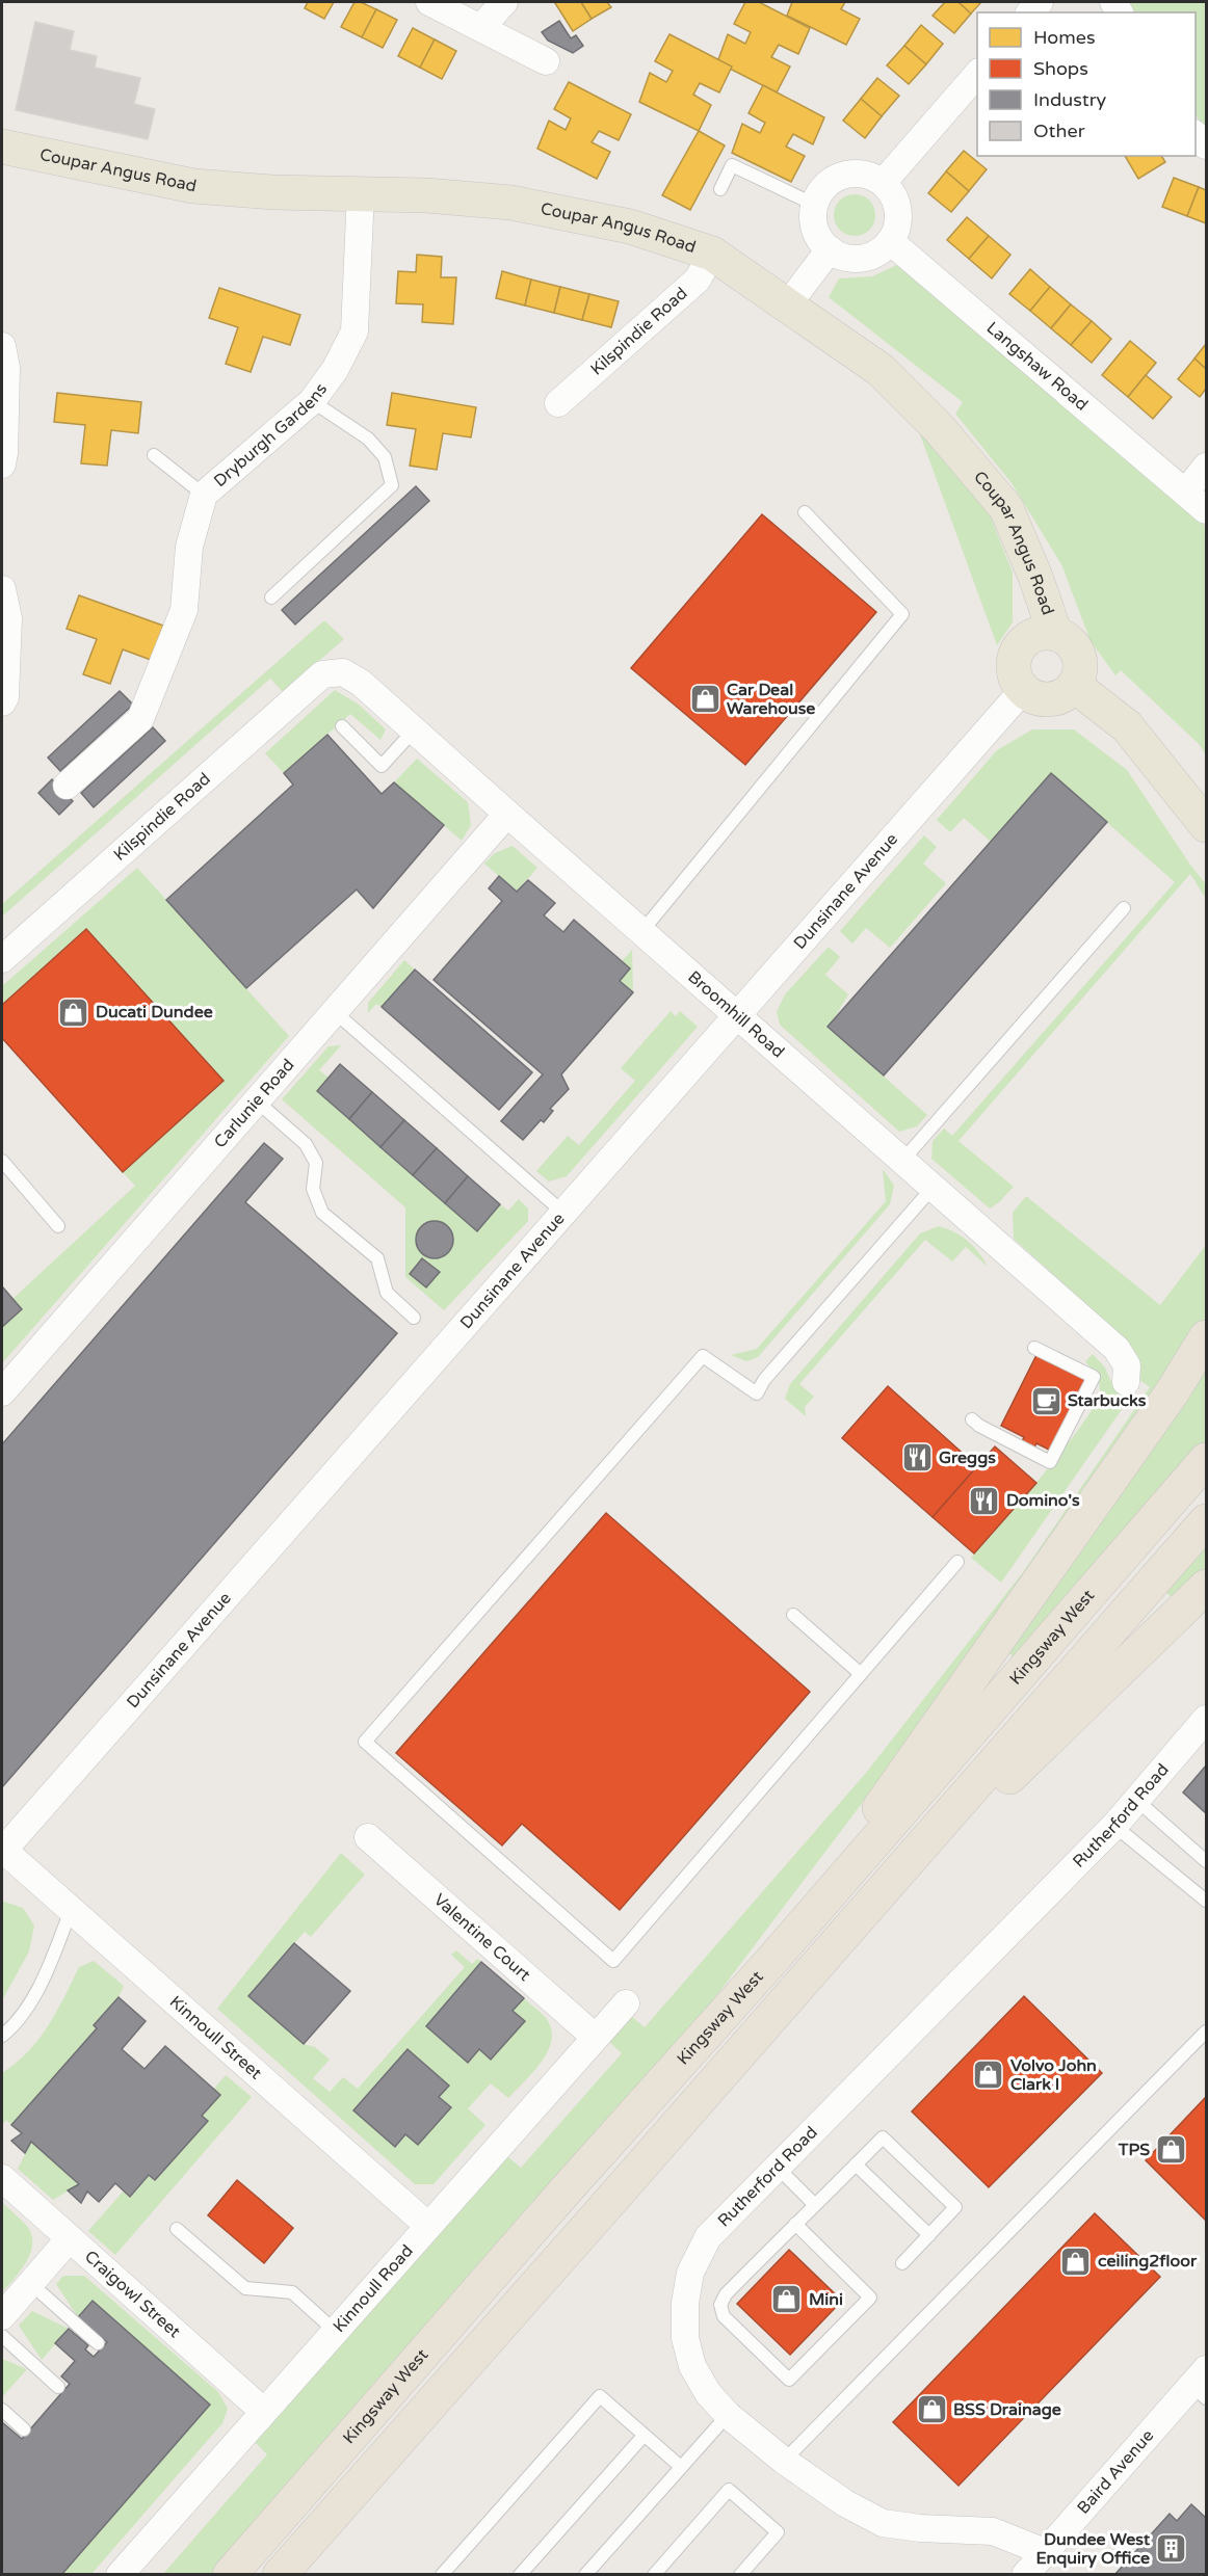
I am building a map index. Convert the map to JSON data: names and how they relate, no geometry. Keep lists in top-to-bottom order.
{
  "streets": {
    "highway": ["Kingsway West"],
    "main road": ["Coupar Angus Road"],
    "street": [
      "Kilspindie Road",
      "Langshaw Road",
      "Dryburgh Gardens",
      "Dunsinane Avenue",
      "Broomhill Road",
      "Carlunie Road",
      "Rutherford Road",
      "Valentine Court",
      "Kinnoull Street",
      "Kinnoull Road",
      "Craigowl Street",
      "Baird Avenue"
    ]
  },
  "crossings": [
    ["Coupar Angus Road", "Kilspindie Road"],
    ["Coupar Angus Road", "Dryburgh Gardens"],
    ["Coupar Angus Road", "Dunsinane Avenue"],
    ["Kilspindie Road", "Broomhill Road"],
    ["Dunsinane Avenue", "Broomhill Road"],
    ["Dunsinane Avenue", "Kinnoull Street"],
    ["Broomhill Road", "Carlunie Road"],
    ["Rutherford Road", "Baird Avenue"],
    ["Valentine Court", "Kinnoull Road"],
    ["Kinnoull Street", "Kinnoull Road"],
    ["Kinnoull Road", "Craigowl Street"]
  ],
  "places": {
    "shop": [
      "Car Deal Warehouse",
      "Ducati Dundee",
      "Volvo John Clark l",
      "TPS",
      "ceiling2floor",
      "Mini",
      "BSS Drainage"
    ],
    "cafe": ["Starbucks"],
    "restaurant": ["Greggs", "Domino's"],
    "building": ["Dundee West Enquiry Office"]
  },
  "legend": [
    "Homes",
    "Shops",
    "Industry",
    "Other"
  ]
}
